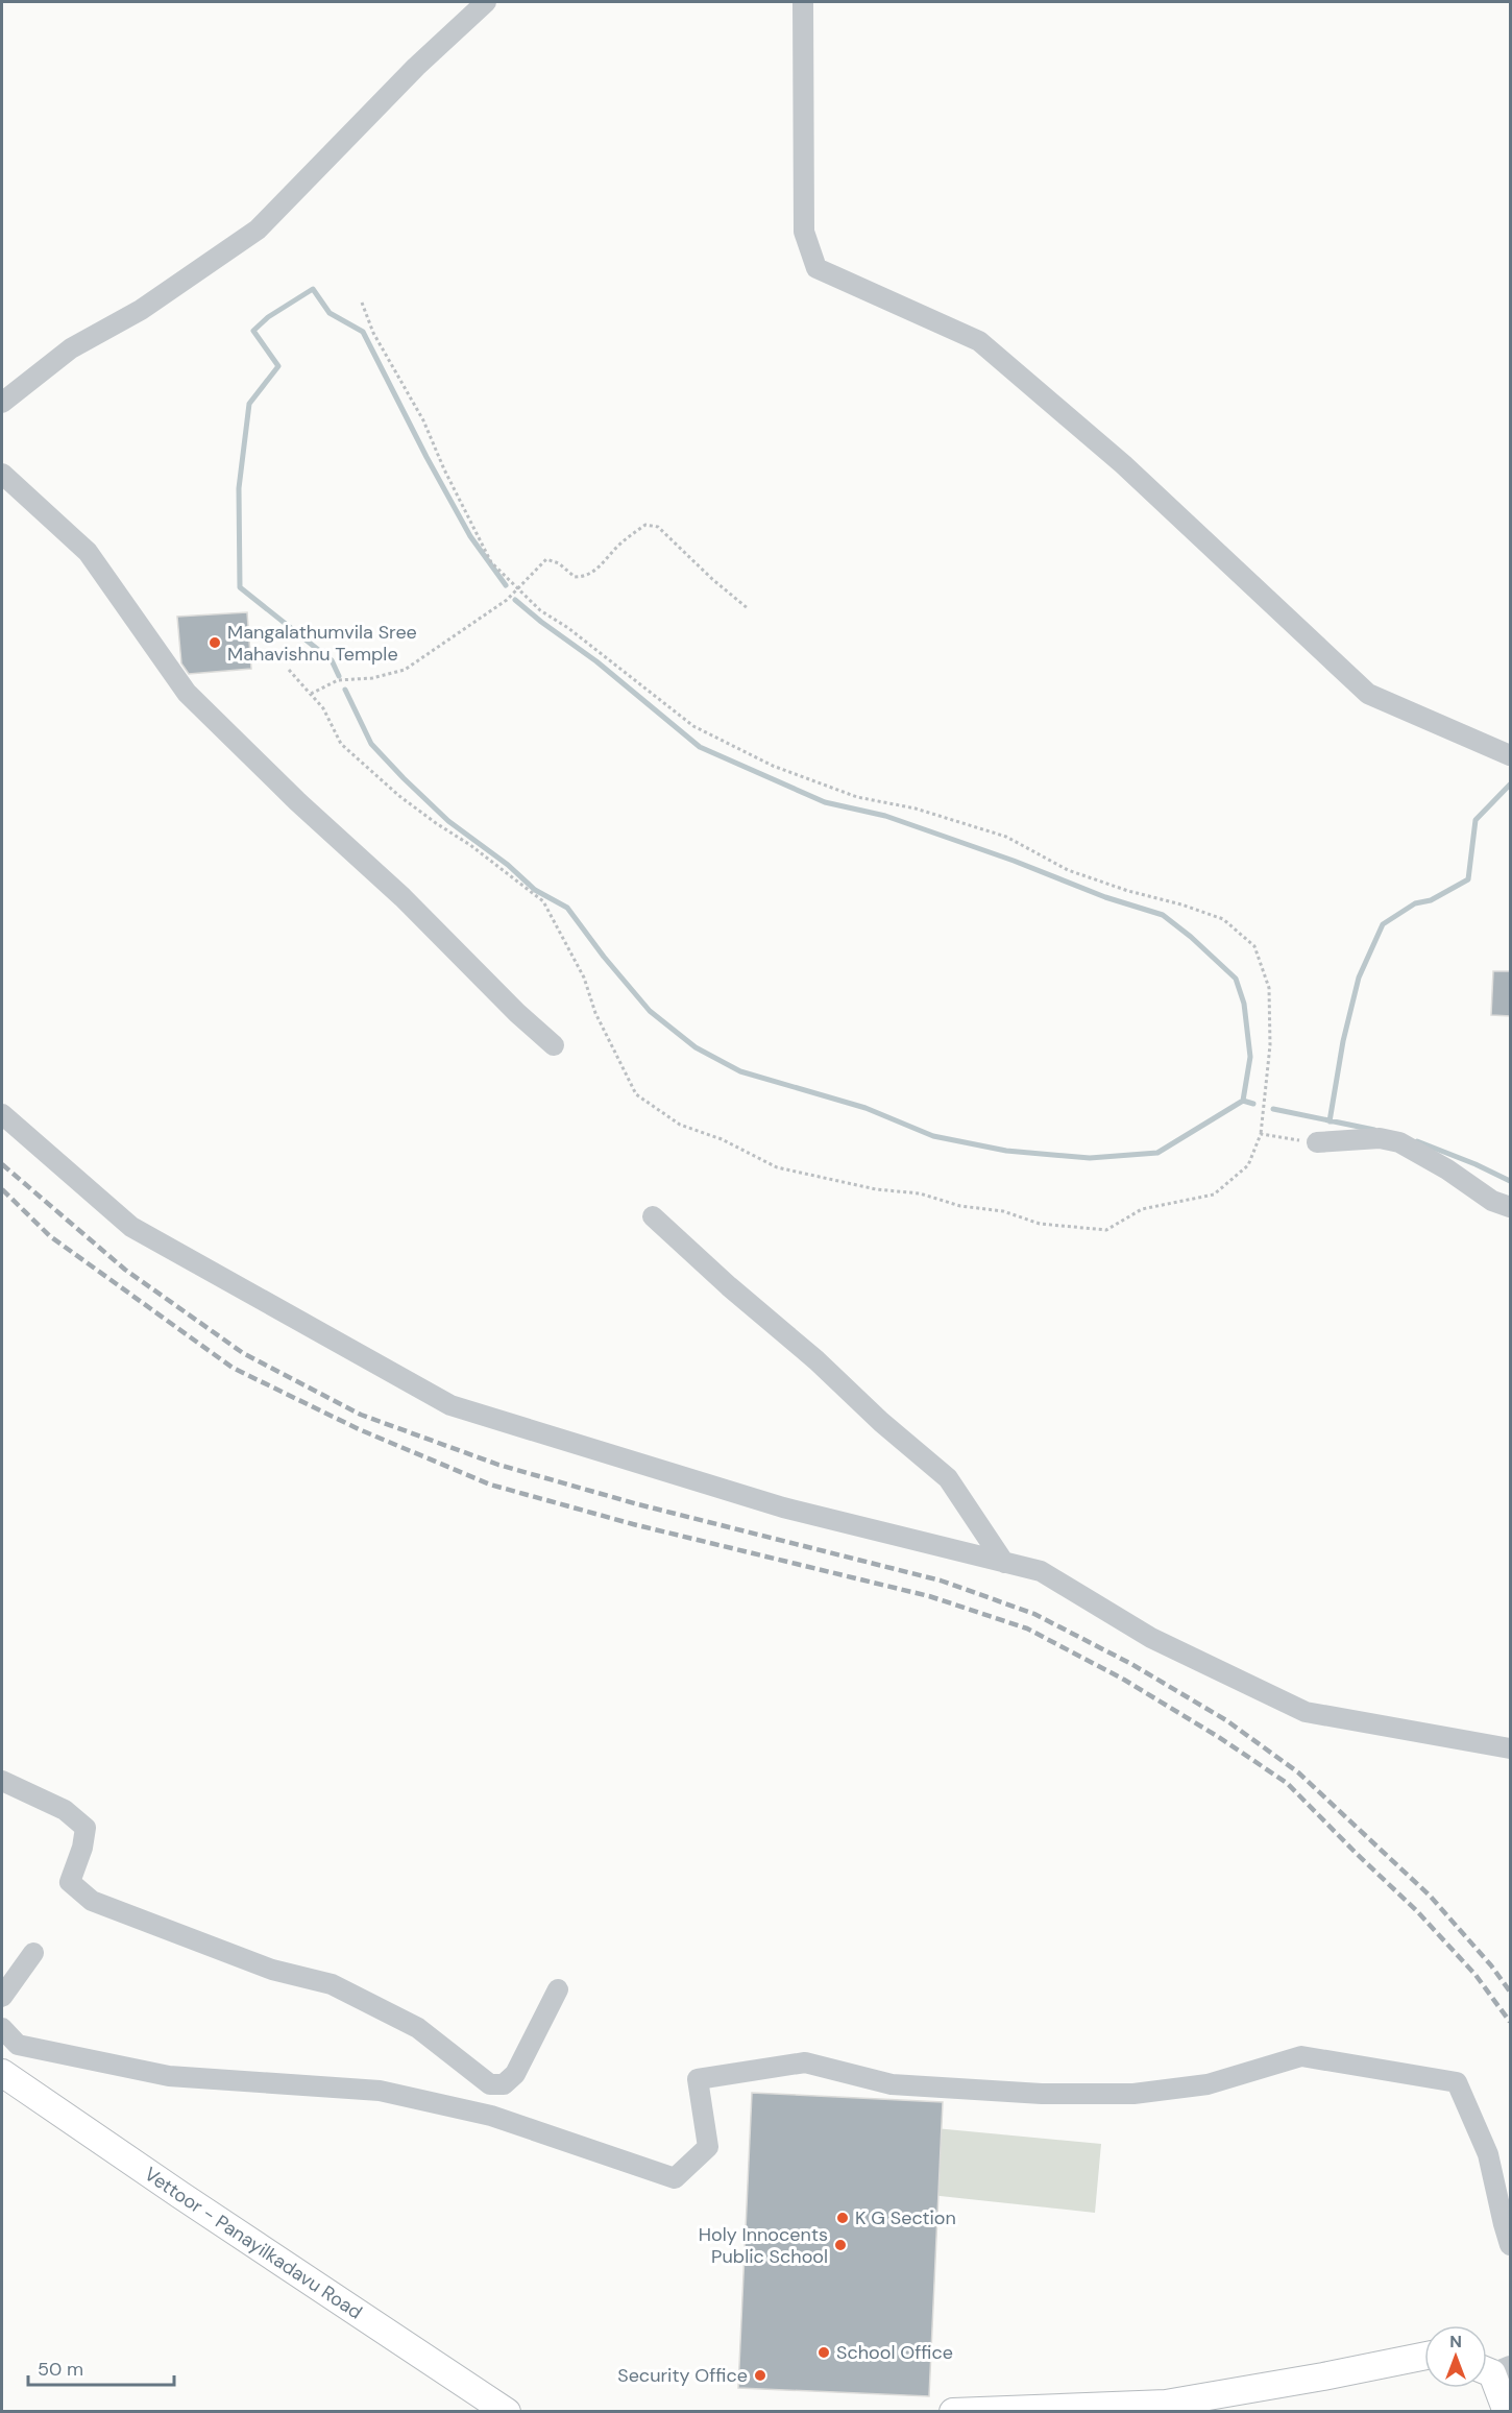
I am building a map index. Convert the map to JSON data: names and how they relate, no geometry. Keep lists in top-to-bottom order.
{
  "streets": {
    "main road": ["Vettoor - Panayilkadavu Road"]
  },
  "places": [
    "Mangalathumvila Sree Mahavishnu Temple",
    "K G Section",
    "Holy Innocents Public School",
    "School Office",
    "Security Office"
  ],
  "scale_bar": "50 m",
  "north": "top"
}
